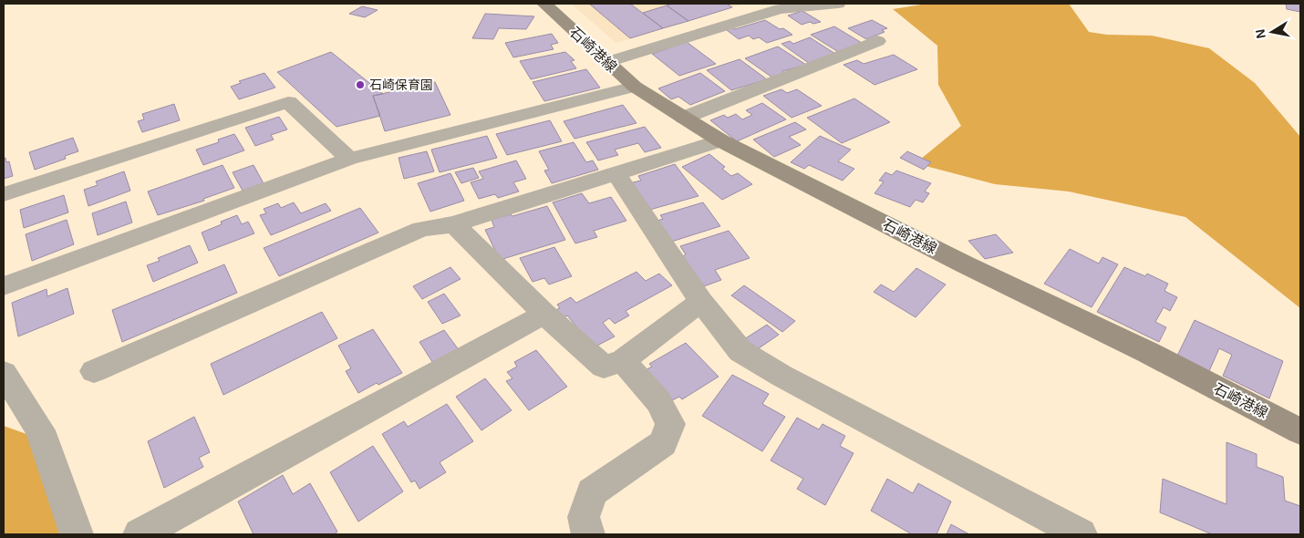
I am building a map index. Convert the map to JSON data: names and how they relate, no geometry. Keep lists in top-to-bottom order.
{
  "streets": {
    "main road": ["石崎港線"]
  },
  "places": ["石崎保育園"],
  "north": "left"
}
